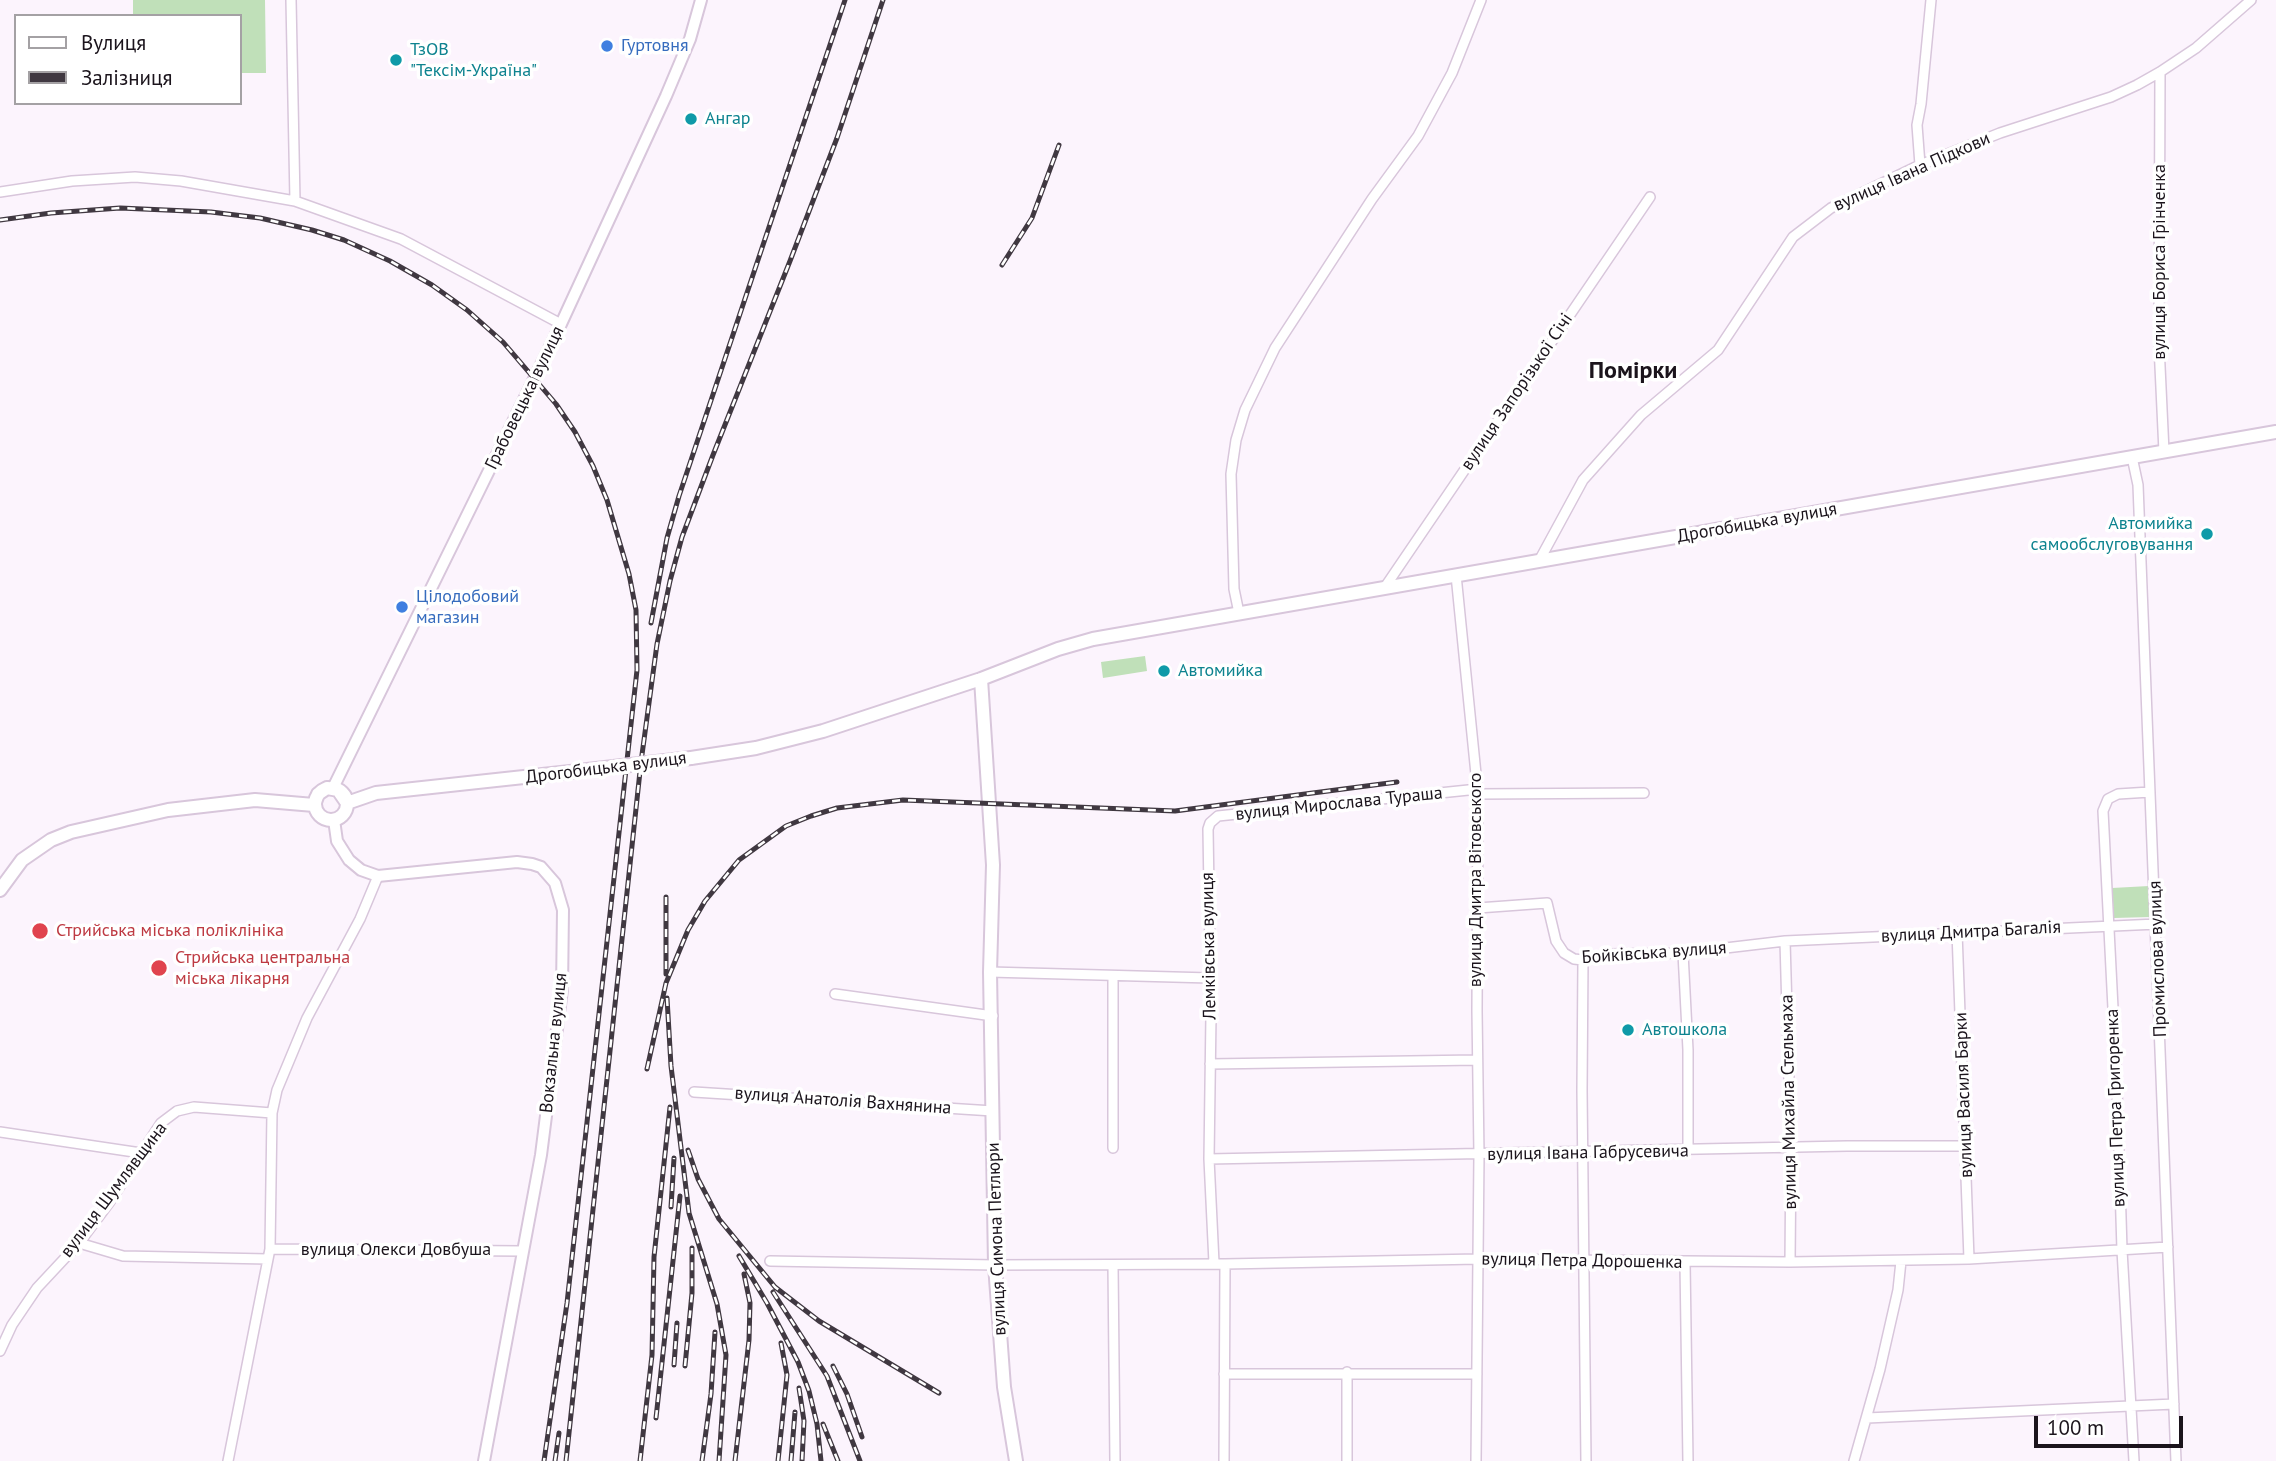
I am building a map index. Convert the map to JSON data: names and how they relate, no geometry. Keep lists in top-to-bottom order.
{
  "streets": {
    "main road": ["Дрогобицька вулиця", "вулиця Симона Петлюри"],
    "street": [
      "вулиця Івана Підкови",
      "вулиця Бориса Грінченка",
      "вулиця Запорізької Січі",
      "Грабовецька вулиця",
      "вулиця Мирослава Тураша",
      "вулиця Дмитра Вітовського",
      "вулиця Дмитра Багалія",
      "Лемківська вулиця",
      "Бойківська вулиця",
      "Промислова вулиця",
      "Вокзальна вулиця",
      "вулиця Василя Барки",
      "вулиця Анатолія Вахнянина",
      "вулиця Михайла Стельмаха",
      "вулиця Петра Григоренка",
      "вулиця Івана Габрусевича",
      "вулиця Шумлявщина",
      "вулиця Олекси Довбуша",
      "вулиця Петра Дорошенка"
    ]
  },
  "crossings": [
    ["вулиця Івана Підкови", "вулиця Бориса Грінченка"],
    ["вулиця Івана Підкови", "Дрогобицька вулиця"],
    ["вулиця Бориса Грінченка", "Дрогобицька вулиця"],
    ["вулиця Запорізької Січі", "Дрогобицька вулиця"],
    ["Грабовецька вулиця", "Дрогобицька вулиця"],
    ["Дрогобицька вулиця", "вулиця Дмитра Вітовського"],
    ["Дрогобицька вулиця", "Промислова вулиця"],
    ["Дрогобицька вулиця", "вулиця Симона Петлюри"],
    ["вулиця Мирослава Тураша", "вулиця Дмитра Вітовського"],
    ["вулиця Мирослава Тураша", "Лемківська вулиця"],
    ["вулиця Дмитра Вітовського", "Бойківська вулиця"],
    ["вулиця Дмитра Вітовського", "вулиця Івана Габрусевича"],
    ["вулиця Дмитра Вітовського", "вулиця Петра Дорошенка"],
    ["вулиця Дмитра Багалія", "Бойківська вулиця"],
    ["вулиця Дмитра Багалія", "Промислова вулиця"],
    ["вулиця Дмитра Багалія", "вулиця Василя Барки"],
    ["вулиця Дмитра Багалія", "вулиця Михайла Стельмаха"],
    ["вулиця Дмитра Багалія", "вулиця Петра Григоренка"],
    ["Лемківська вулиця", "вулиця Івана Габрусевича"],
    ["Лемківська вулиця", "вулиця Петра Дорошенка"],
    ["Бойківська вулиця", "вулиця Михайла Стельмаха"],
    ["Промислова вулиця", "вулиця Петра Григоренка"],
    ["Промислова вулиця", "вулиця Петра Дорошенка"],
    ["Вокзальна вулиця", "вулиця Олекси Довбуша"],
    ["вулиця Василя Барки", "вулиця Івана Габрусевича"],
    ["вулиця Василя Барки", "вулиця Петра Дорошенка"],
    ["вулиця Анатолія Вахнянина", "вулиця Симона Петлюри"],
    ["вулиця Михайла Стельмаха", "вулиця Івана Габрусевича"],
    ["вулиця Михайла Стельмаха", "вулиця Петра Дорошенка"],
    ["вулиця Петра Григоренка", "вулиця Петра Дорошенка"],
    ["вулиця Шумлявщина", "вулиця Олекси Довбуша"],
    ["вулиця Симона Петлюри", "вулиця Петра Дорошенка"]
  ],
  "districts": ["Помірки"],
  "places": [
    "Гуртовня",
    "ТзОВ \"Тексім-Україна\"",
    "Ангар",
    "Автомийка самообслуговування",
    "Цілодобовий магазин",
    "Автомийка",
    "Стрийська міська поліклініка",
    "Стрийська центральна міська лікарня",
    "Автошкола"
  ],
  "legend": ["Вулиця", "Залізниця"],
  "scale_bar": "100 m"
}
